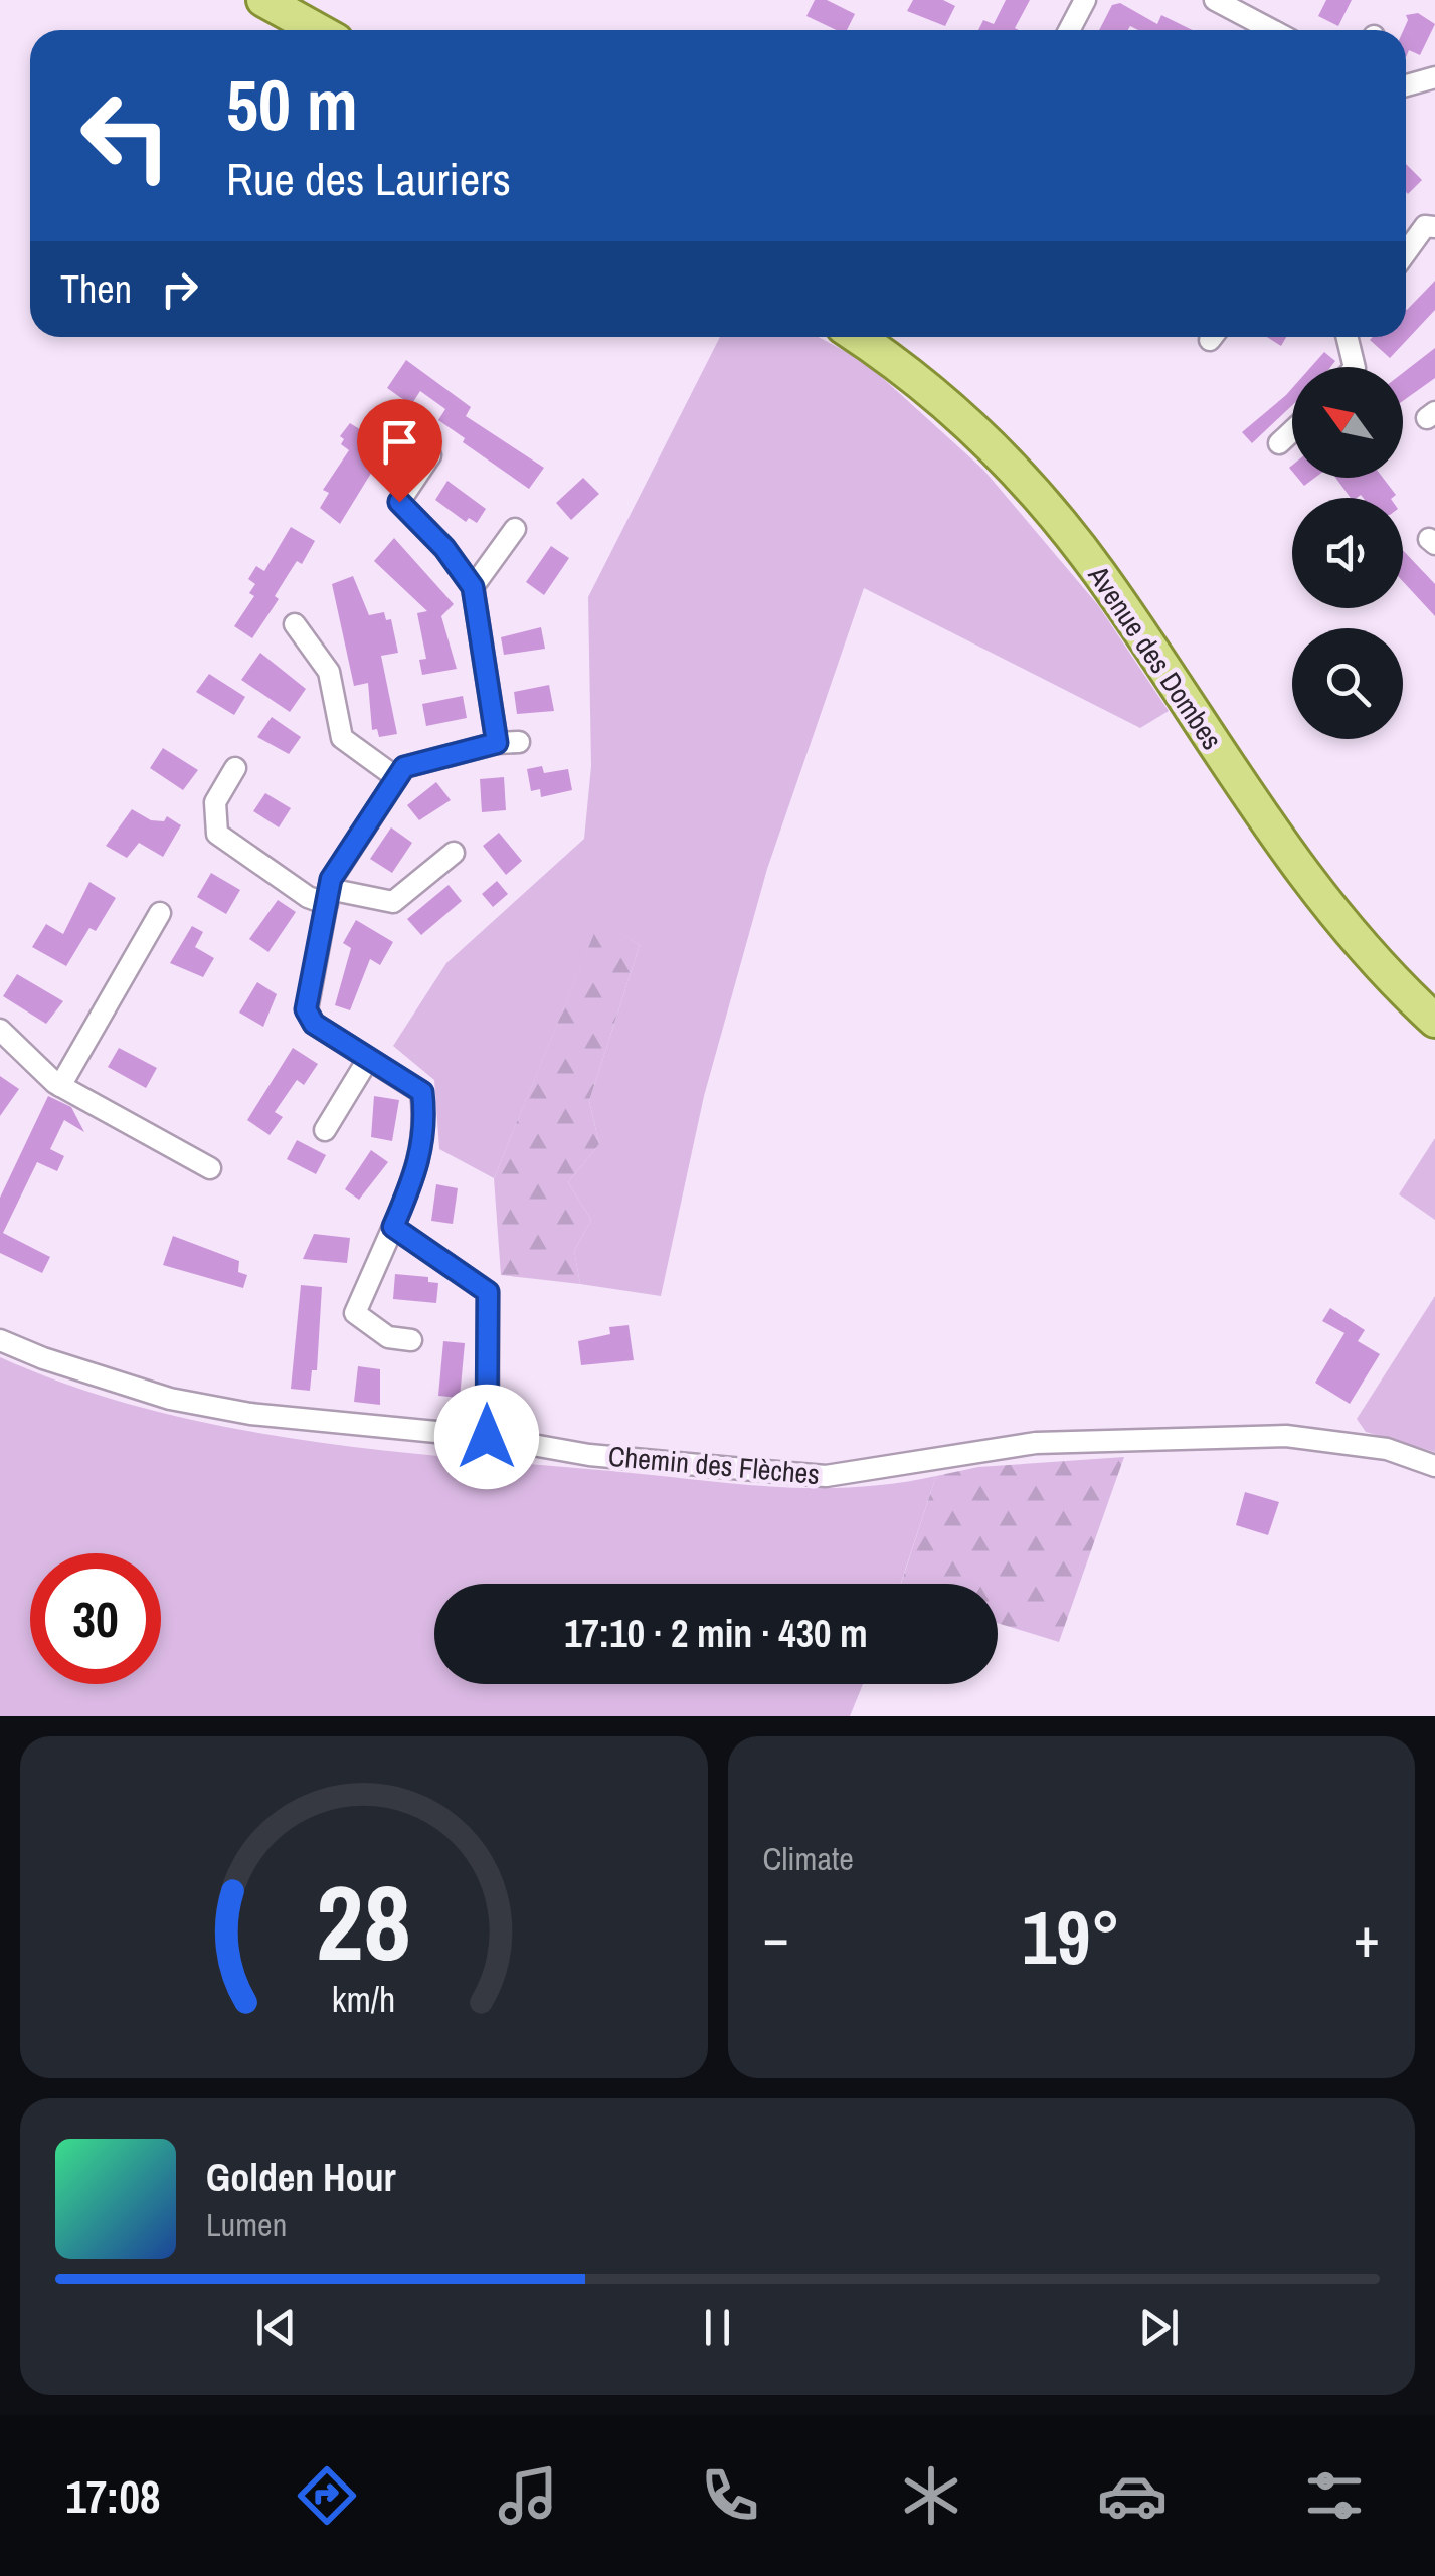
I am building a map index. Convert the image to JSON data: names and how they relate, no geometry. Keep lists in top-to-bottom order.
{
  "streets": {
    "main road": ["Avenue des Dombes"],
    "street": ["Chemin des Flèches"]
  },
  "north": "top left",
  "page": {
    "turn": ["50 m", "Rue des Lauriers"],
    "then": "Then",
    "limit": "30",
    "trip": "17:10 · 2 min · 430 m",
    "tile": "Climate",
    "heat": ["−", "19°", "+"],
    "song": ["Golden Hour", "Lumen"],
    "tabs": "17:08",
    "gauge": ["28", "km/h"]
  }
}
